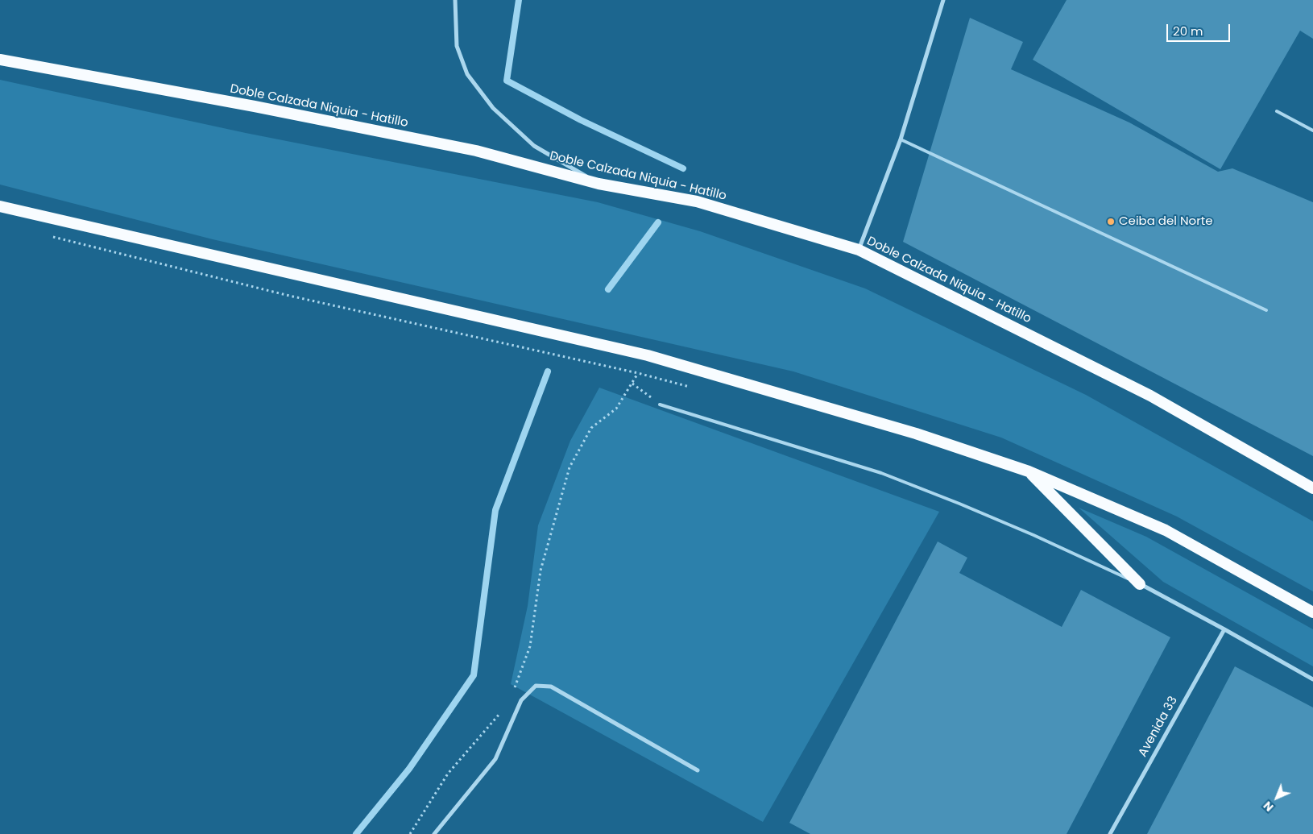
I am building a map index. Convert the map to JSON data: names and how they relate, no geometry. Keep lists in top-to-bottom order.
{
  "streets": {
    "highway": ["Doble Calzada Niquia - Hatillo"],
    "street": ["Avenida 33"]
  },
  "places": ["Ceiba del Norte"],
  "scale_bar": "20 m",
  "north": "bottom left"
}
